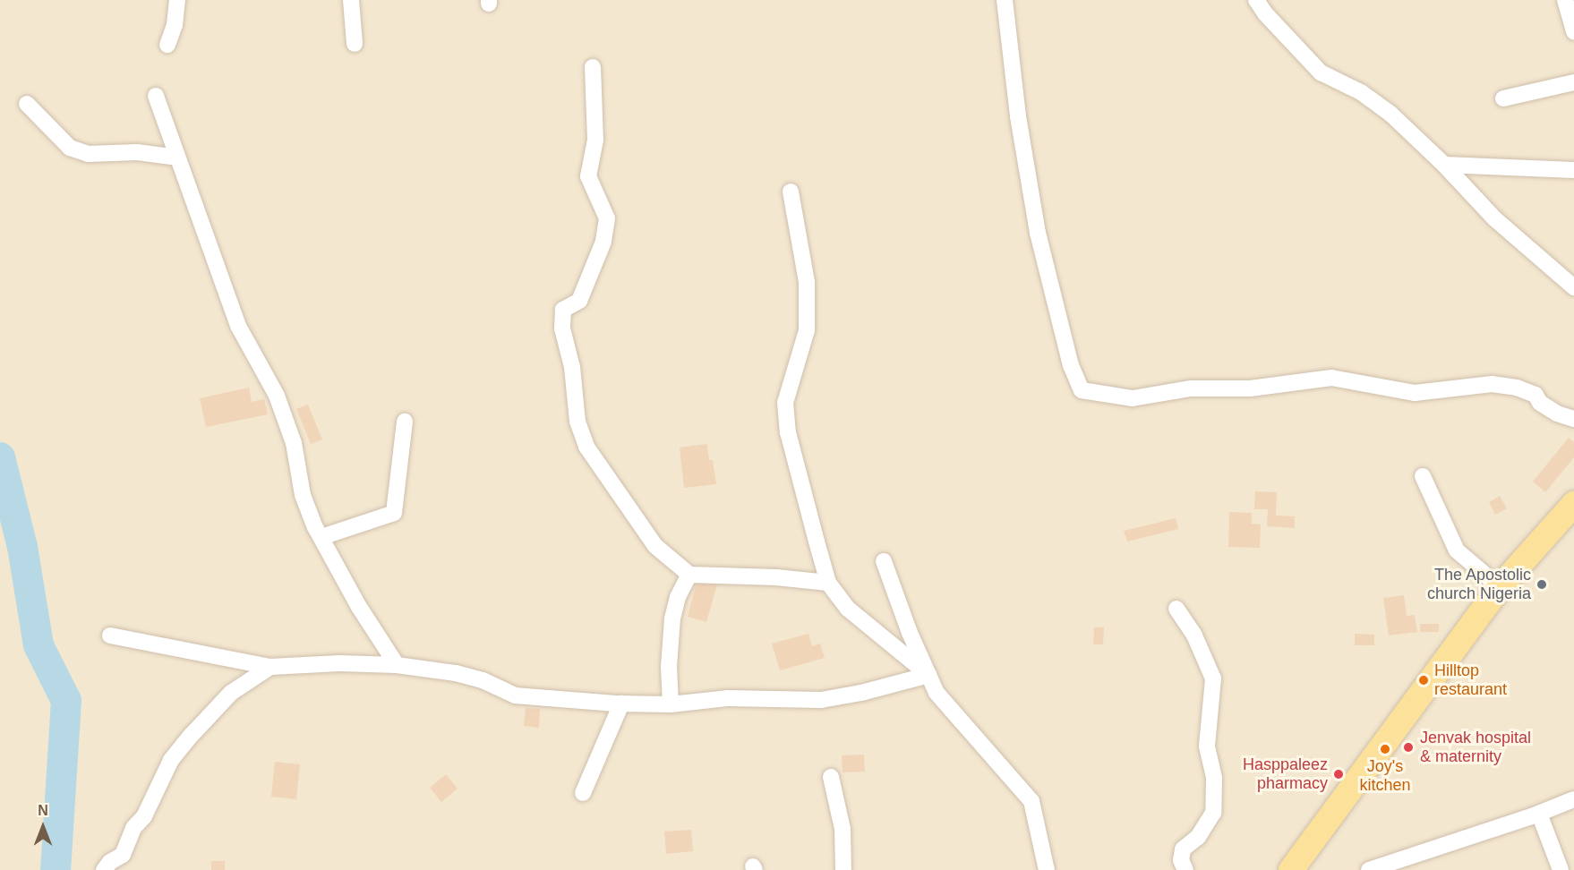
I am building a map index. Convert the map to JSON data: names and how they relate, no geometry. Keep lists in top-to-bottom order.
{
  "places": [
    "The Apostolic church Nigeria",
    "Hilltop restaurant",
    "Jenvak hospital & maternity",
    "Joy's kitchen",
    "Hasppaleez pharmacy"
  ],
  "north": "top"
}
